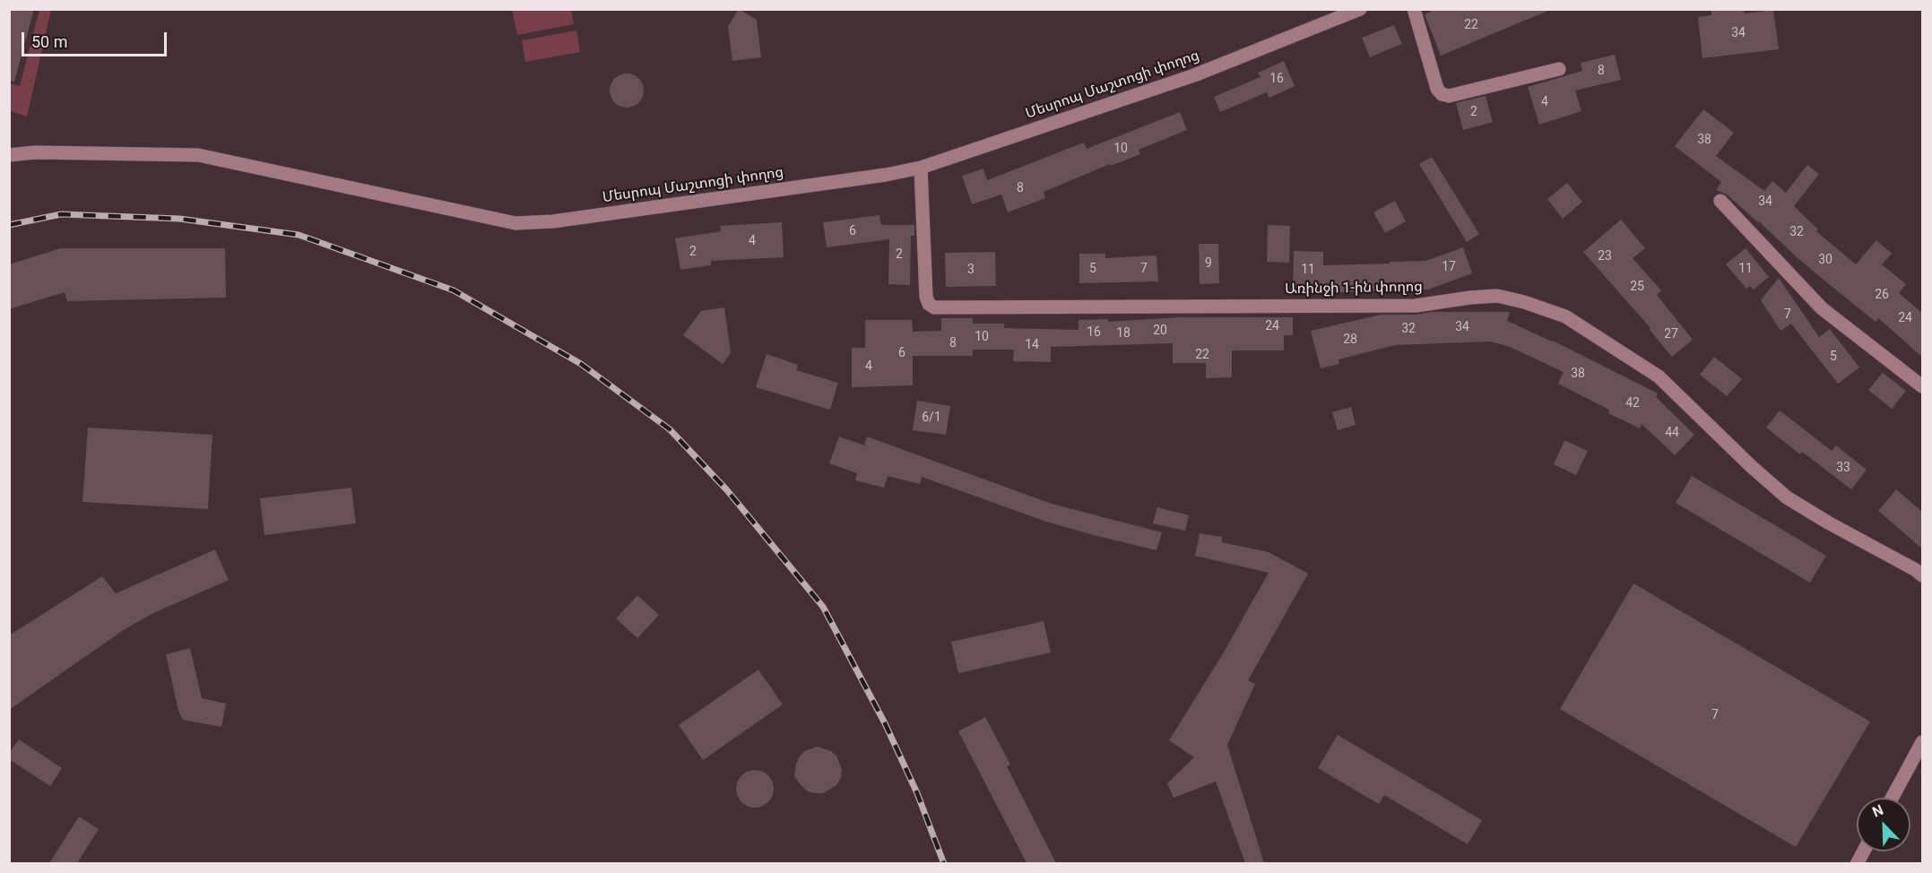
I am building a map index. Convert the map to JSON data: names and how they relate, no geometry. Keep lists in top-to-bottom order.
{
  "streets": {
    "street": ["Մեսրոպ Մաշտոցի փողոց", "Առինջի 1-ին փողոց"]
  },
  "crossings": [
    ["Մեսրոպ Մաշտոցի փողոց", "Առինջի 1-ին փողոց"]
  ],
  "house_numbers": [
    "22",
    "34",
    "8",
    "16",
    "4",
    "2",
    "38",
    "10",
    "8",
    "34",
    "6",
    "32",
    "4",
    "2",
    "2",
    "23",
    "30",
    "9",
    "17",
    "5",
    "7",
    "11",
    "3",
    "11",
    "25",
    "26",
    "7",
    "24",
    "24",
    "34",
    "32",
    "20",
    "16",
    "18",
    "27",
    "10",
    "28",
    "8",
    "14",
    "6",
    "22",
    "5",
    "4",
    "38",
    "42",
    "6/1",
    "44",
    "33",
    "7"
  ],
  "scale_bar": "50 m",
  "north": "top left"
}
